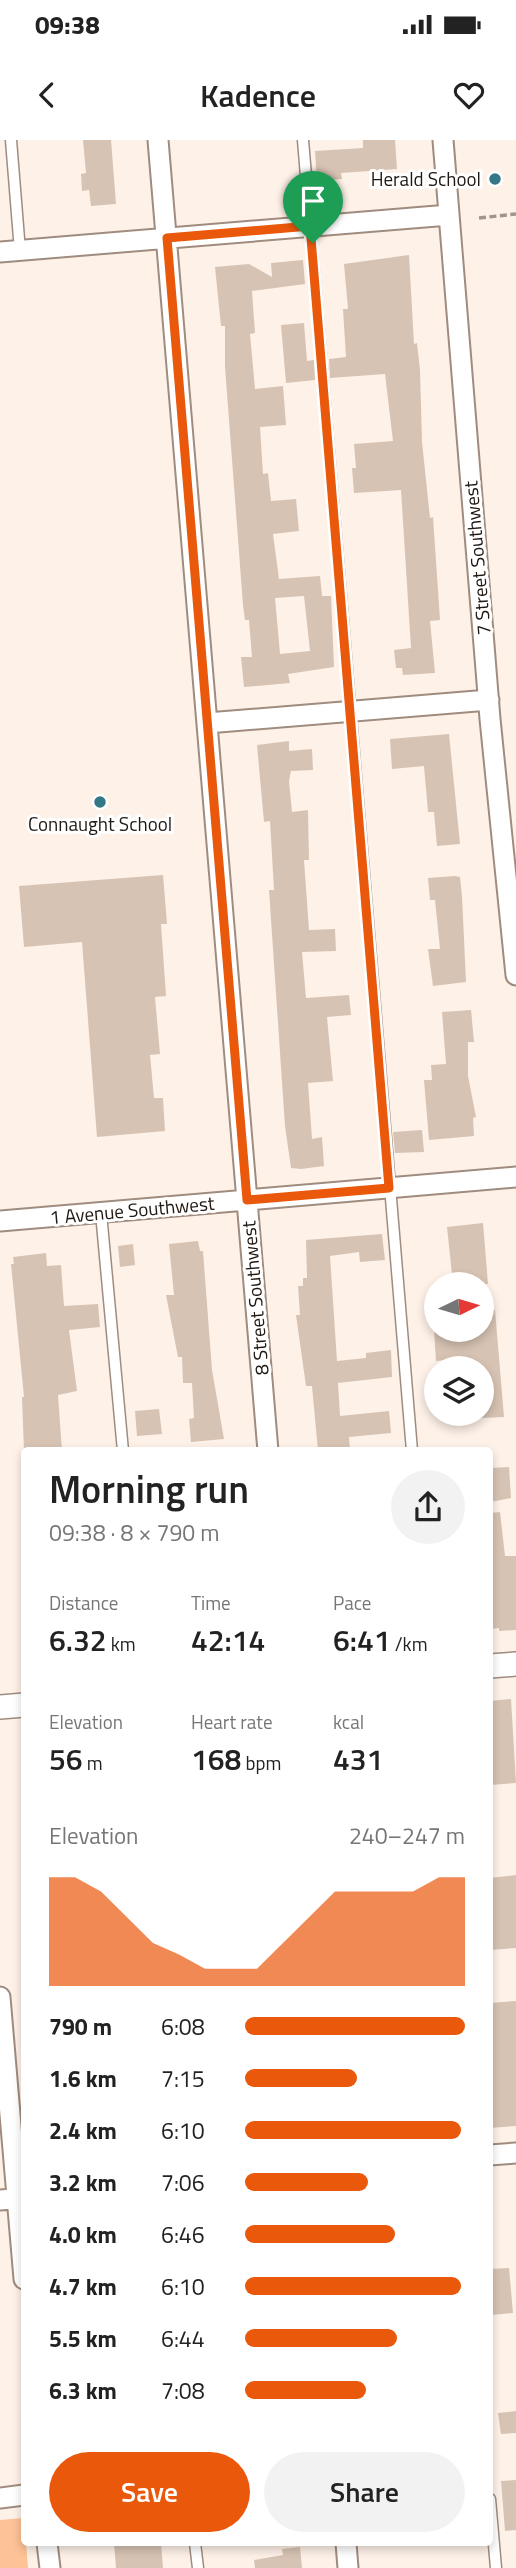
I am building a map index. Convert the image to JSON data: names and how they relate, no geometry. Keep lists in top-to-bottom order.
{
  "streets": {
    "street": ["7 Street Southwest", "1 Avenue Southwest", "8 Street Southwest"]
  },
  "crossings": [
    ["1 Avenue Southwest", "8 Street Southwest"]
  ],
  "places": ["Herald School", "Connaught School"],
  "north": "right",
  "page": {
    "status": "09:38",
    "header": "Kadence",
    "heading": ["Morning run", "09:38 · 8 × 790 m"],
    "stats": [
      ["Distance", "6.32 km"],
      ["Time", "42:14"],
      ["Pace", "6:41 /km"],
      ["Elevation", "56 m"],
      ["Heart rate", "168 bpm"],
      ["kcal", "431"]
    ],
    "chart": ["Elevation", "240–247 m"],
    "list": [
      {
        "name": "790 m",
        "note": "6:08"
      },
      {
        "name": "1.6 km",
        "note": "7:15"
      },
      {
        "name": "2.4 km",
        "note": "6:10"
      },
      {
        "name": "3.2 km",
        "note": "7:06"
      },
      {
        "name": "4.0 km",
        "note": "6:46"
      },
      {
        "name": "4.7 km",
        "note": "6:10"
      },
      {
        "name": "5.5 km",
        "note": "6:44"
      },
      {
        "name": "6.3 km",
        "note": "7:08"
      }
    ],
    "buttons": ["Save", "Share"]
  }
}
